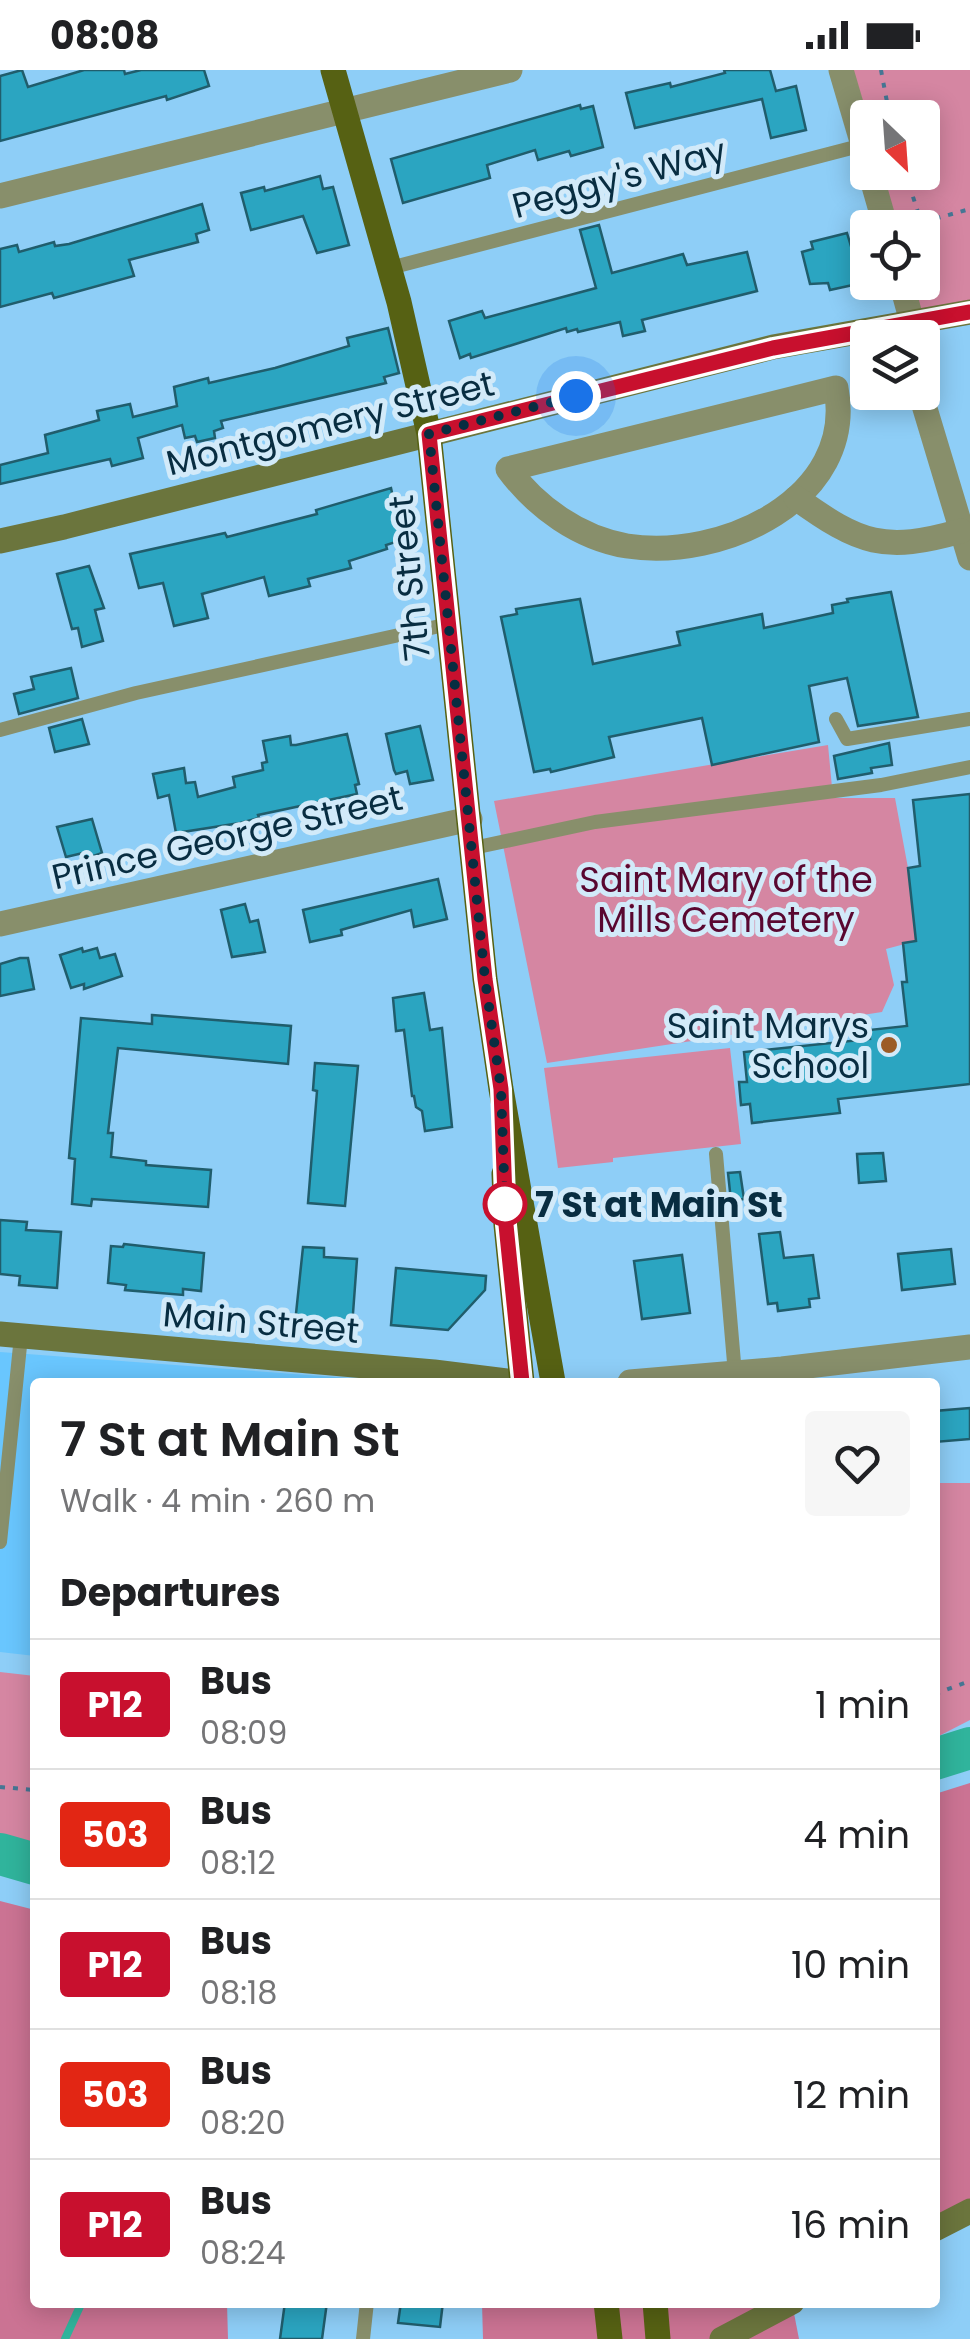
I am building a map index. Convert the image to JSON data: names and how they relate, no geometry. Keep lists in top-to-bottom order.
{
  "streets": {
    "main road": ["7th Street"],
    "street": ["Montgomery Street", "Prince George Street", "Main Street"],
    "lane": ["Peggy's Way"]
  },
  "crossings": [
    ["Peggy's Way", "7th Street"],
    ["Montgomery Street", "7th Street"],
    ["7th Street", "Prince George Street"]
  ],
  "parks": ["Saint Mary of the Mills Cemetery"],
  "places": ["Saint Marys School", "7 St at Main St"],
  "lines": ["bus line P12"],
  "north": "bottom right",
  "page": {
    "status": "08:08",
    "heading": [
      ["7 St at Main St", "Walk · 4 min · 260 m"],
      "Departures"
    ],
    "list": [
      {
        "mark": "P12",
        "name": "Bus",
        "note": "08:09",
        "value": "1 min"
      },
      {
        "mark": "503",
        "name": "Bus",
        "note": "08:12",
        "value": "4 min"
      },
      {
        "mark": "P12",
        "name": "Bus",
        "note": "08:18",
        "value": "10 min"
      },
      {
        "mark": "503",
        "name": "Bus",
        "note": "08:20",
        "value": "12 min"
      },
      {
        "mark": "P12",
        "name": "Bus",
        "note": "08:24",
        "value": "16 min"
      }
    ]
  }
}
